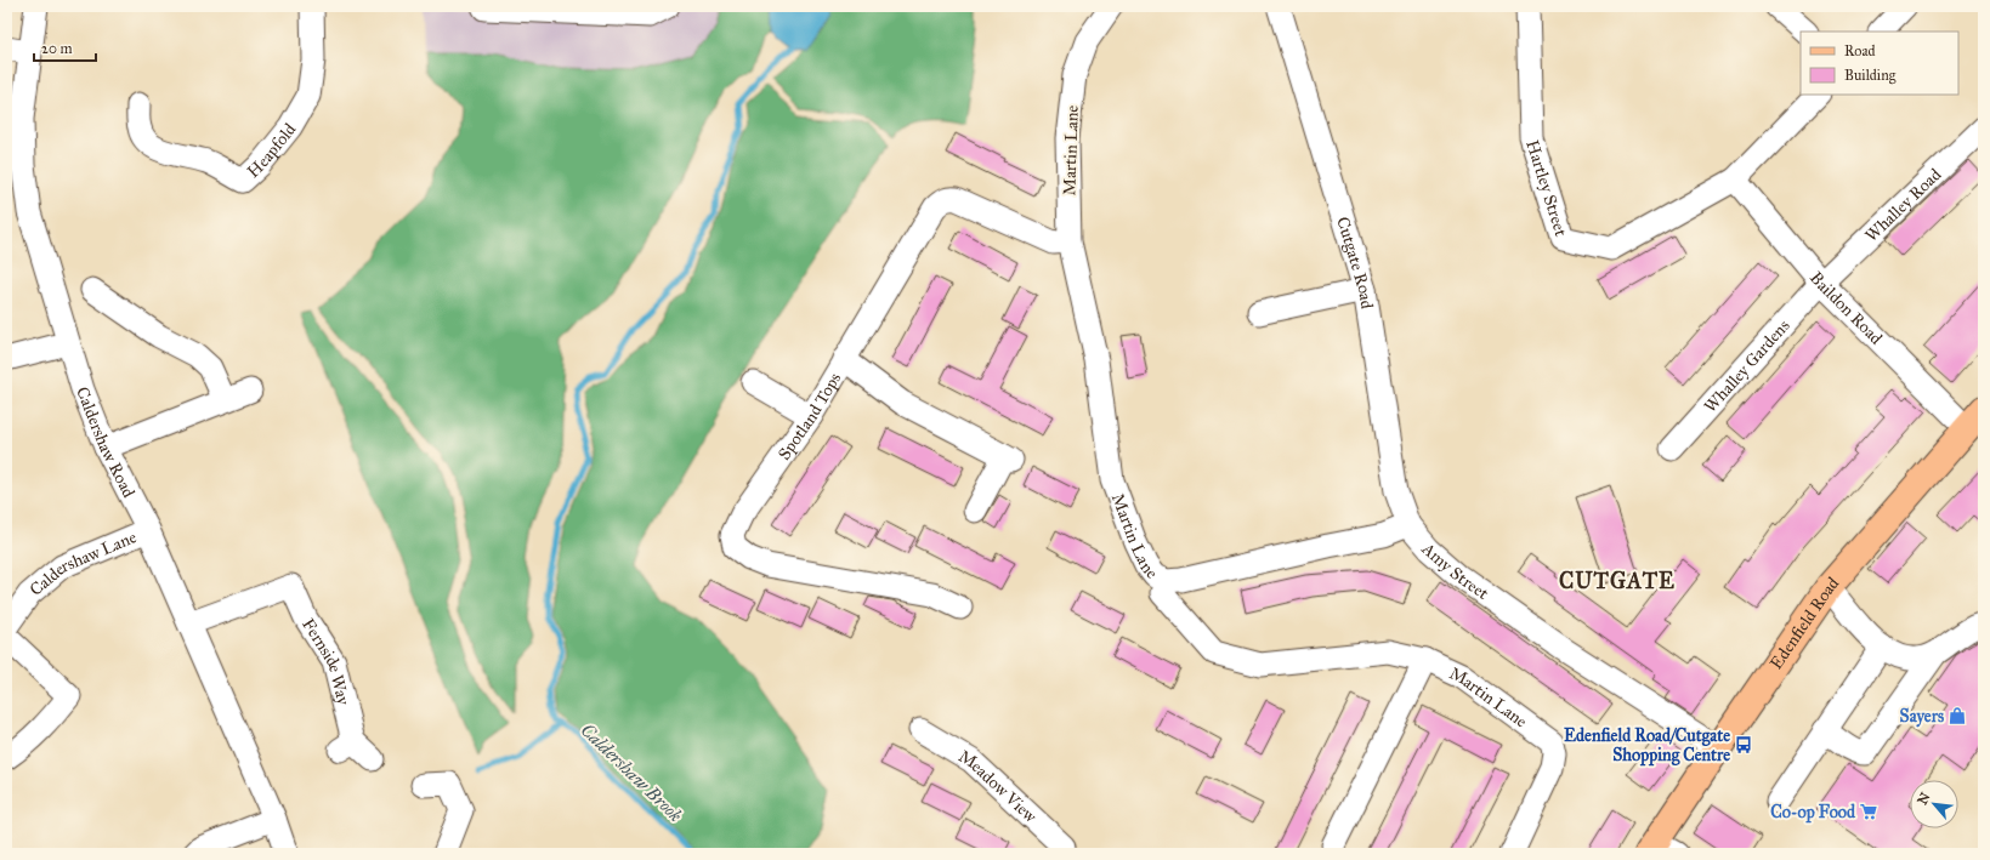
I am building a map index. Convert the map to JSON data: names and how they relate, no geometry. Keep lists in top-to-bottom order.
{
  "streets": {
    "main road": ["Edenfield Road"],
    "street": [
      "Heapfold",
      "Martin Lane",
      "Hartley Street",
      "Whalley Road",
      "Cutgate Road",
      "Baildon Road",
      "Whalley Gardens",
      "Spotland Tops",
      "Caldershaw Road",
      "Caldershaw Lane",
      "Amy Street",
      "Fernside Way",
      "Meadow View"
    ]
  },
  "crossings": [
    ["Martin Lane", "Spotland Tops"],
    ["Hartley Street", "Baildon Road"],
    ["Whalley Road", "Baildon Road"],
    ["Whalley Road", "Whalley Gardens"],
    ["Cutgate Road", "Amy Street"],
    ["Baildon Road", "Whalley Gardens"],
    ["Baildon Road", "Edenfield Road"],
    ["Caldershaw Road", "Caldershaw Lane"],
    ["Caldershaw Road", "Fernside Way"],
    ["Amy Street", "Edenfield Road"]
  ],
  "districts": ["CUTGATE"],
  "water": ["Caldershaw Brook"],
  "places": {
    "shop": ["Sayers"],
    "bus stop": ["Edenfield Road/Cutgate Shopping Centre"],
    "supermarket": ["Co-op Food"]
  },
  "legend": ["Road", "Building"],
  "scale_bar": "20 m",
  "north": "top left"
}
